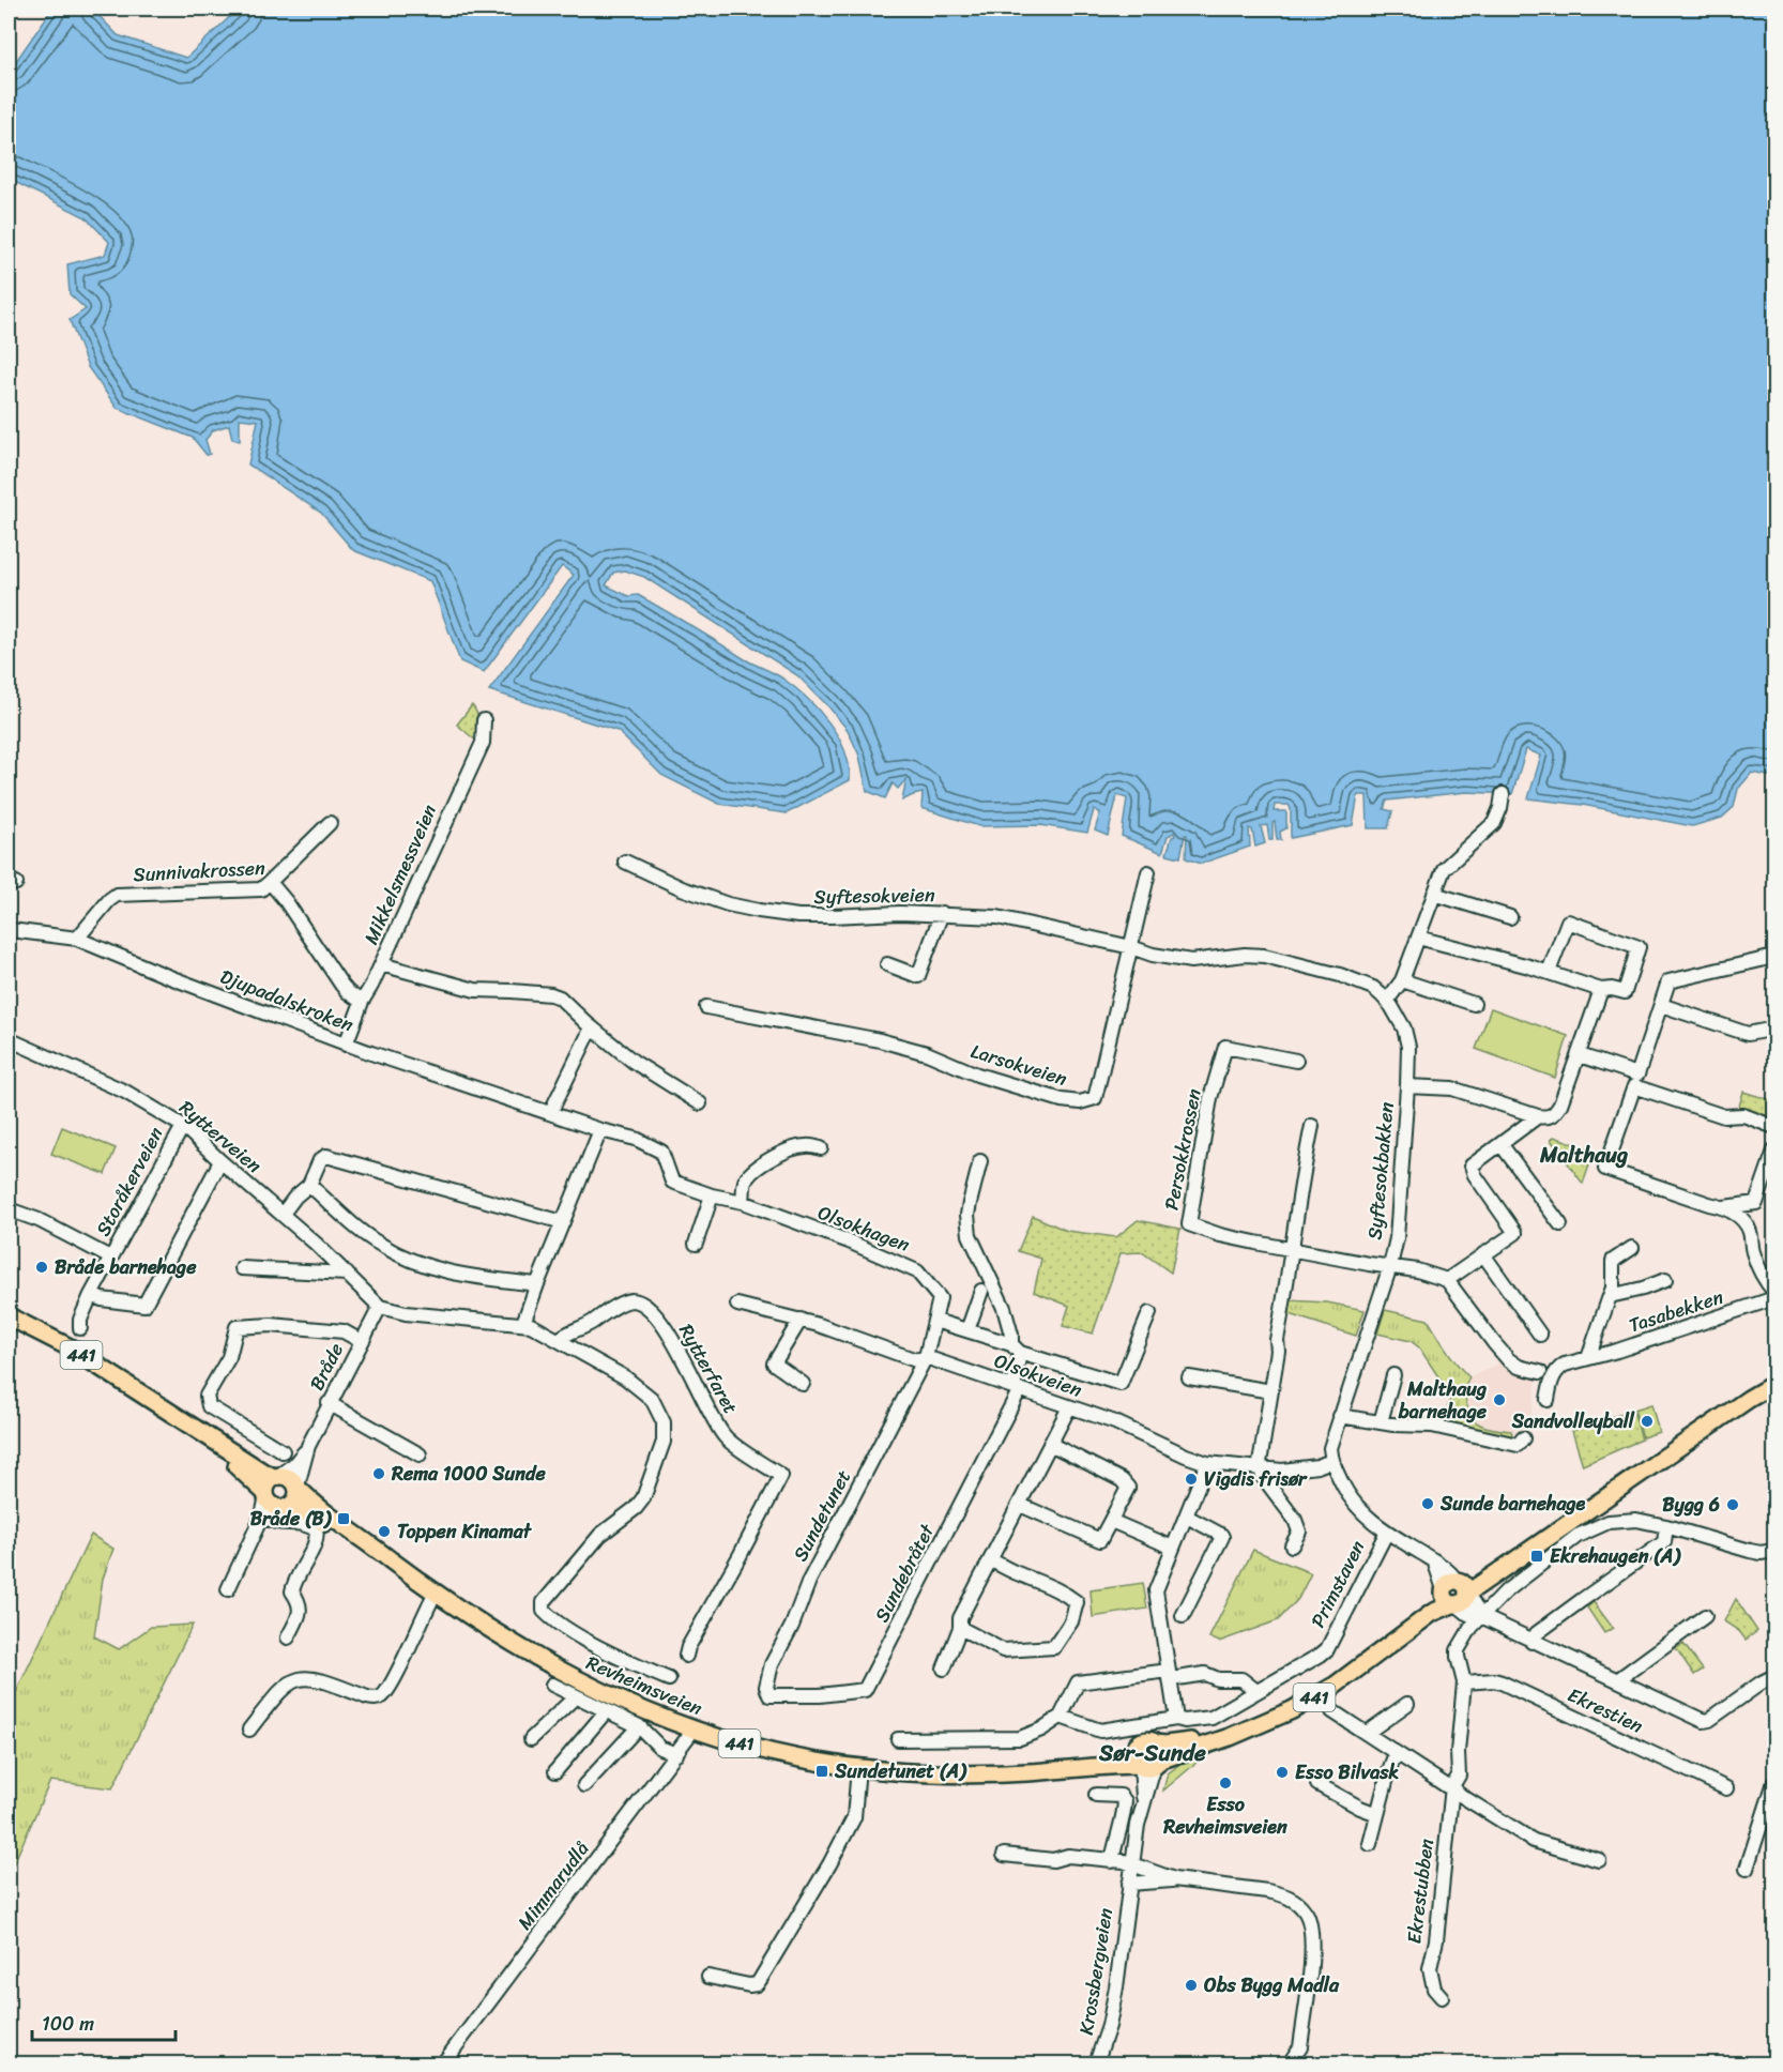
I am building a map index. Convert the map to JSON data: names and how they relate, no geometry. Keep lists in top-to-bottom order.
{
  "streets": {
    "main road": ["441", "Revheimsveien"],
    "street": [
      "Sunnivakrossen",
      "Mikkelsmessveien",
      "Syftesokveien",
      "Djupadalskroken",
      "Larsokveien",
      "Rytterveien",
      "Persokkrossen",
      "Syftesokbakken",
      "Storåkerveien",
      "Olsokhagen",
      "Tasabekken",
      "Bråde",
      "Rytterfaret",
      "Olsokveien",
      "Sundetunet",
      "Sundebråtet",
      "Primstaven",
      "Ekrestien",
      "Mimmarudlå",
      "Ekrestubben",
      "Krossbergveien"
    ]
  },
  "crossings": [
    ["Sunnivakrossen", "Mikkelsmessveien"],
    ["Sunnivakrossen", "Djupadalskroken"],
    ["Mikkelsmessveien", "Djupadalskroken"],
    ["Syftesokveien", "Larsokveien"],
    ["Syftesokveien", "Syftesokbakken"],
    ["Djupadalskroken", "Olsokhagen"],
    ["Larsokveien", "Syftesokbakken"],
    ["Rytterveien", "Storåkerveien"],
    ["Rytterveien", "Bråde"],
    ["Persokkrossen", "Syftesokbakken"],
    ["Syftesokbakken", "Olsokveien"],
    ["Olsokhagen", "Olsokveien"],
    ["Olsokhagen", "Sundetunet"],
    ["441", "Bråde"],
    ["441", "Revheimsveien"],
    ["441", "Krossbergveien"],
    ["Bråde", "Revheimsveien"],
    ["Olsokveien", "Sundetunet"],
    ["Olsokveien", "Sundebråtet"],
    ["Sundetunet", "Sundebråtet"],
    ["Revheimsveien", "Mimmarudlå"],
    ["Revheimsveien", "Krossbergveien"],
    ["Ekrestien", "Ekrestubben"]
  ],
  "districts": ["Malthaug", "Sør-Sunde"],
  "places": {
    "other": [
      "Bråde barnehage",
      "Malthaug barnehage",
      "Sandvolleyball",
      "Rema 1000 Sunde",
      "Vigdis frisør",
      "Sunde barnehage",
      "Bygg 6",
      "Toppen Kinamat",
      "Esso Bilvask",
      "Esso Revheimsveien",
      "Obs Bygg Madla"
    ],
    "transit": ["Bråde (B)", "Ekrehaugen (A)", "Sundetunet (A)"]
  },
  "scale_bar": "100 m"
}
